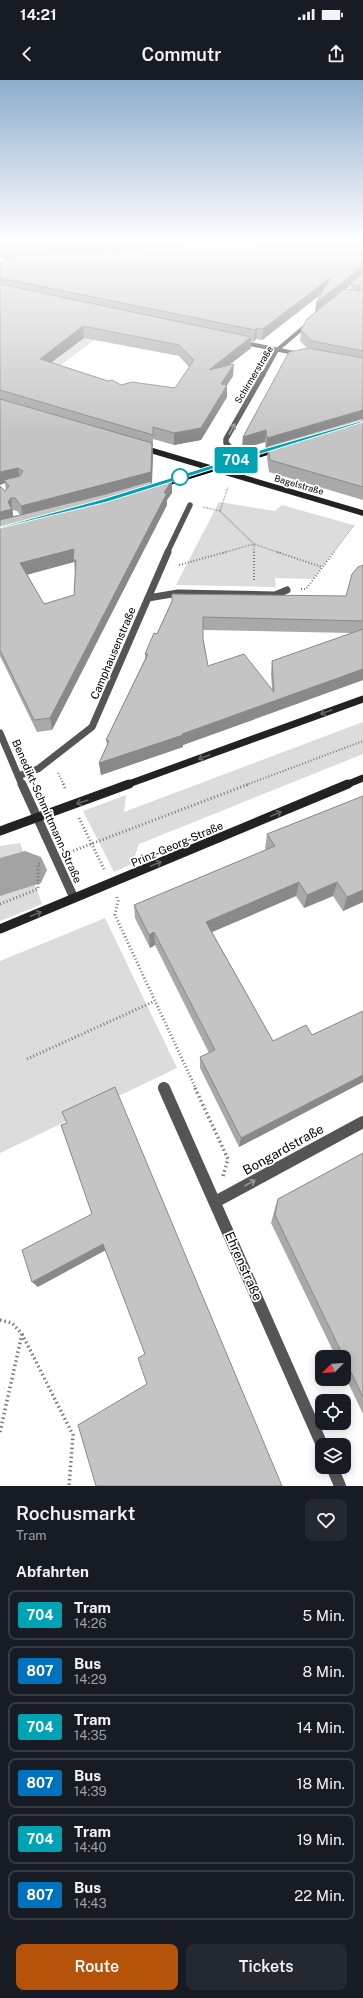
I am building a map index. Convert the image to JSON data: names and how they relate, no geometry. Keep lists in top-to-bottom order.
{
  "streets": {
    "main road": ["Bagelstraße", "Prinz-Georg-Straße"],
    "street": [
      "Schirmerstraße",
      "Camphausenstraße",
      "Benedikt-Schmittmann-Straße",
      "Bongardstraße",
      "Ehrenstraße"
    ]
  },
  "crossings": [
    ["Camphausenstraße", "Benedikt-Schmittmann-Straße"],
    ["Benedikt-Schmittmann-Straße", "Prinz-Georg-Straße"],
    ["Bongardstraße", "Ehrenstraße"]
  ],
  "one_way": ["Schirmerstraße", "Prinz-Georg-Straße", "Bongardstraße"],
  "lines": ["tram line 704"],
  "north": "bottom left",
  "page": {
    "status": "14:21",
    "header": "Commutr",
    "on_map": "704",
    "heading": [
      ["Rochusmarkt", "Tram"],
      "Abfahrten"
    ],
    "list": [
      {
        "mark": "704",
        "name": "Tram",
        "note": "14:26",
        "value": "5 Min."
      },
      {
        "mark": "807",
        "name": "Bus",
        "note": "14:29",
        "value": "8 Min."
      },
      {
        "mark": "704",
        "name": "Tram",
        "note": "14:35",
        "value": "14 Min."
      },
      {
        "mark": "807",
        "name": "Bus",
        "note": "14:39",
        "value": "18 Min."
      },
      {
        "mark": "704",
        "name": "Tram",
        "note": "14:40",
        "value": "19 Min."
      },
      {
        "mark": "807",
        "name": "Bus",
        "note": "14:43",
        "value": "22 Min."
      }
    ],
    "buttons": ["Route", "Tickets"]
  }
}
